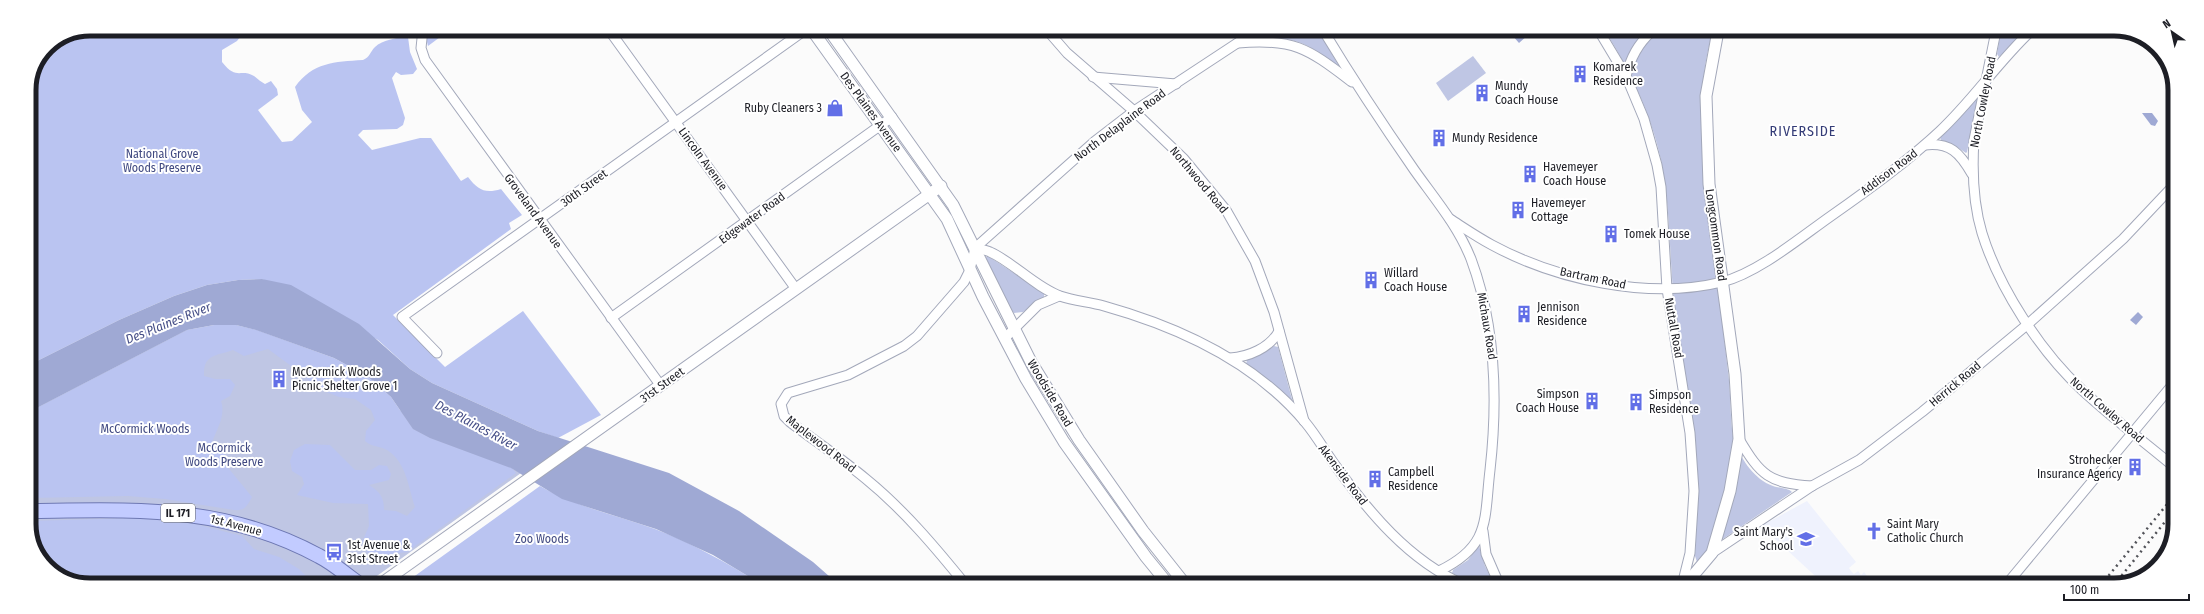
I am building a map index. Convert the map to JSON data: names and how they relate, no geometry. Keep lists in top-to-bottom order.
{
  "streets": {
    "main road": ["IL 171", "1st Avenue"],
    "street": [
      "North Cowley Road",
      "Des Plaines Avenue",
      "North Delaplaine Road",
      "Lincoln Avenue",
      "Addison Road",
      "Northwood Road",
      "30th Street",
      "Groveland Avenue",
      "Edgewater Road",
      "Longcommon Road",
      "Bartram Road",
      "Michaux Road",
      "Nuttall Road",
      "Herrick Road",
      "31st Street",
      "Woodside Road",
      "Maplewood Road",
      "Akenside Road"
    ]
  },
  "crossings": [
    ["North Cowley Road", "Addison Road"],
    ["North Cowley Road", "Herrick Road"],
    ["Des Plaines Avenue", "Edgewater Road"],
    ["Des Plaines Avenue", "31st Street"],
    ["Des Plaines Avenue", "Woodside Road"],
    ["North Delaplaine Road", "Northwood Road"],
    ["North Delaplaine Road", "Michaux Road"],
    ["North Delaplaine Road", "Woodside Road"],
    ["North Delaplaine Road", "Maplewood Road"],
    ["North Delaplaine Road", "Akenside Road"],
    ["Lincoln Avenue", "30th Street"],
    ["Lincoln Avenue", "Edgewater Road"],
    ["Lincoln Avenue", "31st Street"],
    ["Addison Road", "Longcommon Road"],
    ["Addison Road", "Bartram Road"],
    ["Northwood Road", "Akenside Road"],
    ["30th Street", "Groveland Avenue"],
    ["Groveland Avenue", "Edgewater Road"],
    ["Groveland Avenue", "31st Street"],
    ["Longcommon Road", "Bartram Road"],
    ["Longcommon Road", "Herrick Road"],
    ["Bartram Road", "Michaux Road"],
    ["Bartram Road", "Nuttall Road"],
    ["31st Street", "Woodside Road"],
    ["Woodside Road", "Maplewood Road"],
    ["Woodside Road", "Akenside Road"],
    ["Maplewood Road", "Akenside Road"]
  ],
  "districts": ["RIVERSIDE"],
  "water": ["Des Plaines River"],
  "parks": [
    "National Grove Woods Preserve",
    "McCormick Woods",
    "McCormick Woods Preserve",
    "Zoo Woods"
  ],
  "places": {
    "building": [
      "Komarek Residence",
      "Mundy Coach House",
      "Mundy Residence",
      "Havemeyer Coach House",
      "Havemeyer Cottage",
      "Tomek House",
      "Willard Coach House",
      "Jennison Residence",
      "McCormick Woods Picnic Shelter Grove 1",
      "Simpson Coach House",
      "Simpson Residence",
      "Strohecker Insurance Agency",
      "Campbell Residence"
    ],
    "shop": ["Ruby Cleaners 3"],
    "church": ["Saint Mary Catholic Church"],
    "school or university": ["Saint Mary's School"],
    "bus stop": ["1st Avenue & 31st Street"]
  },
  "scale_bar": "100 m",
  "north": "top left"
}
